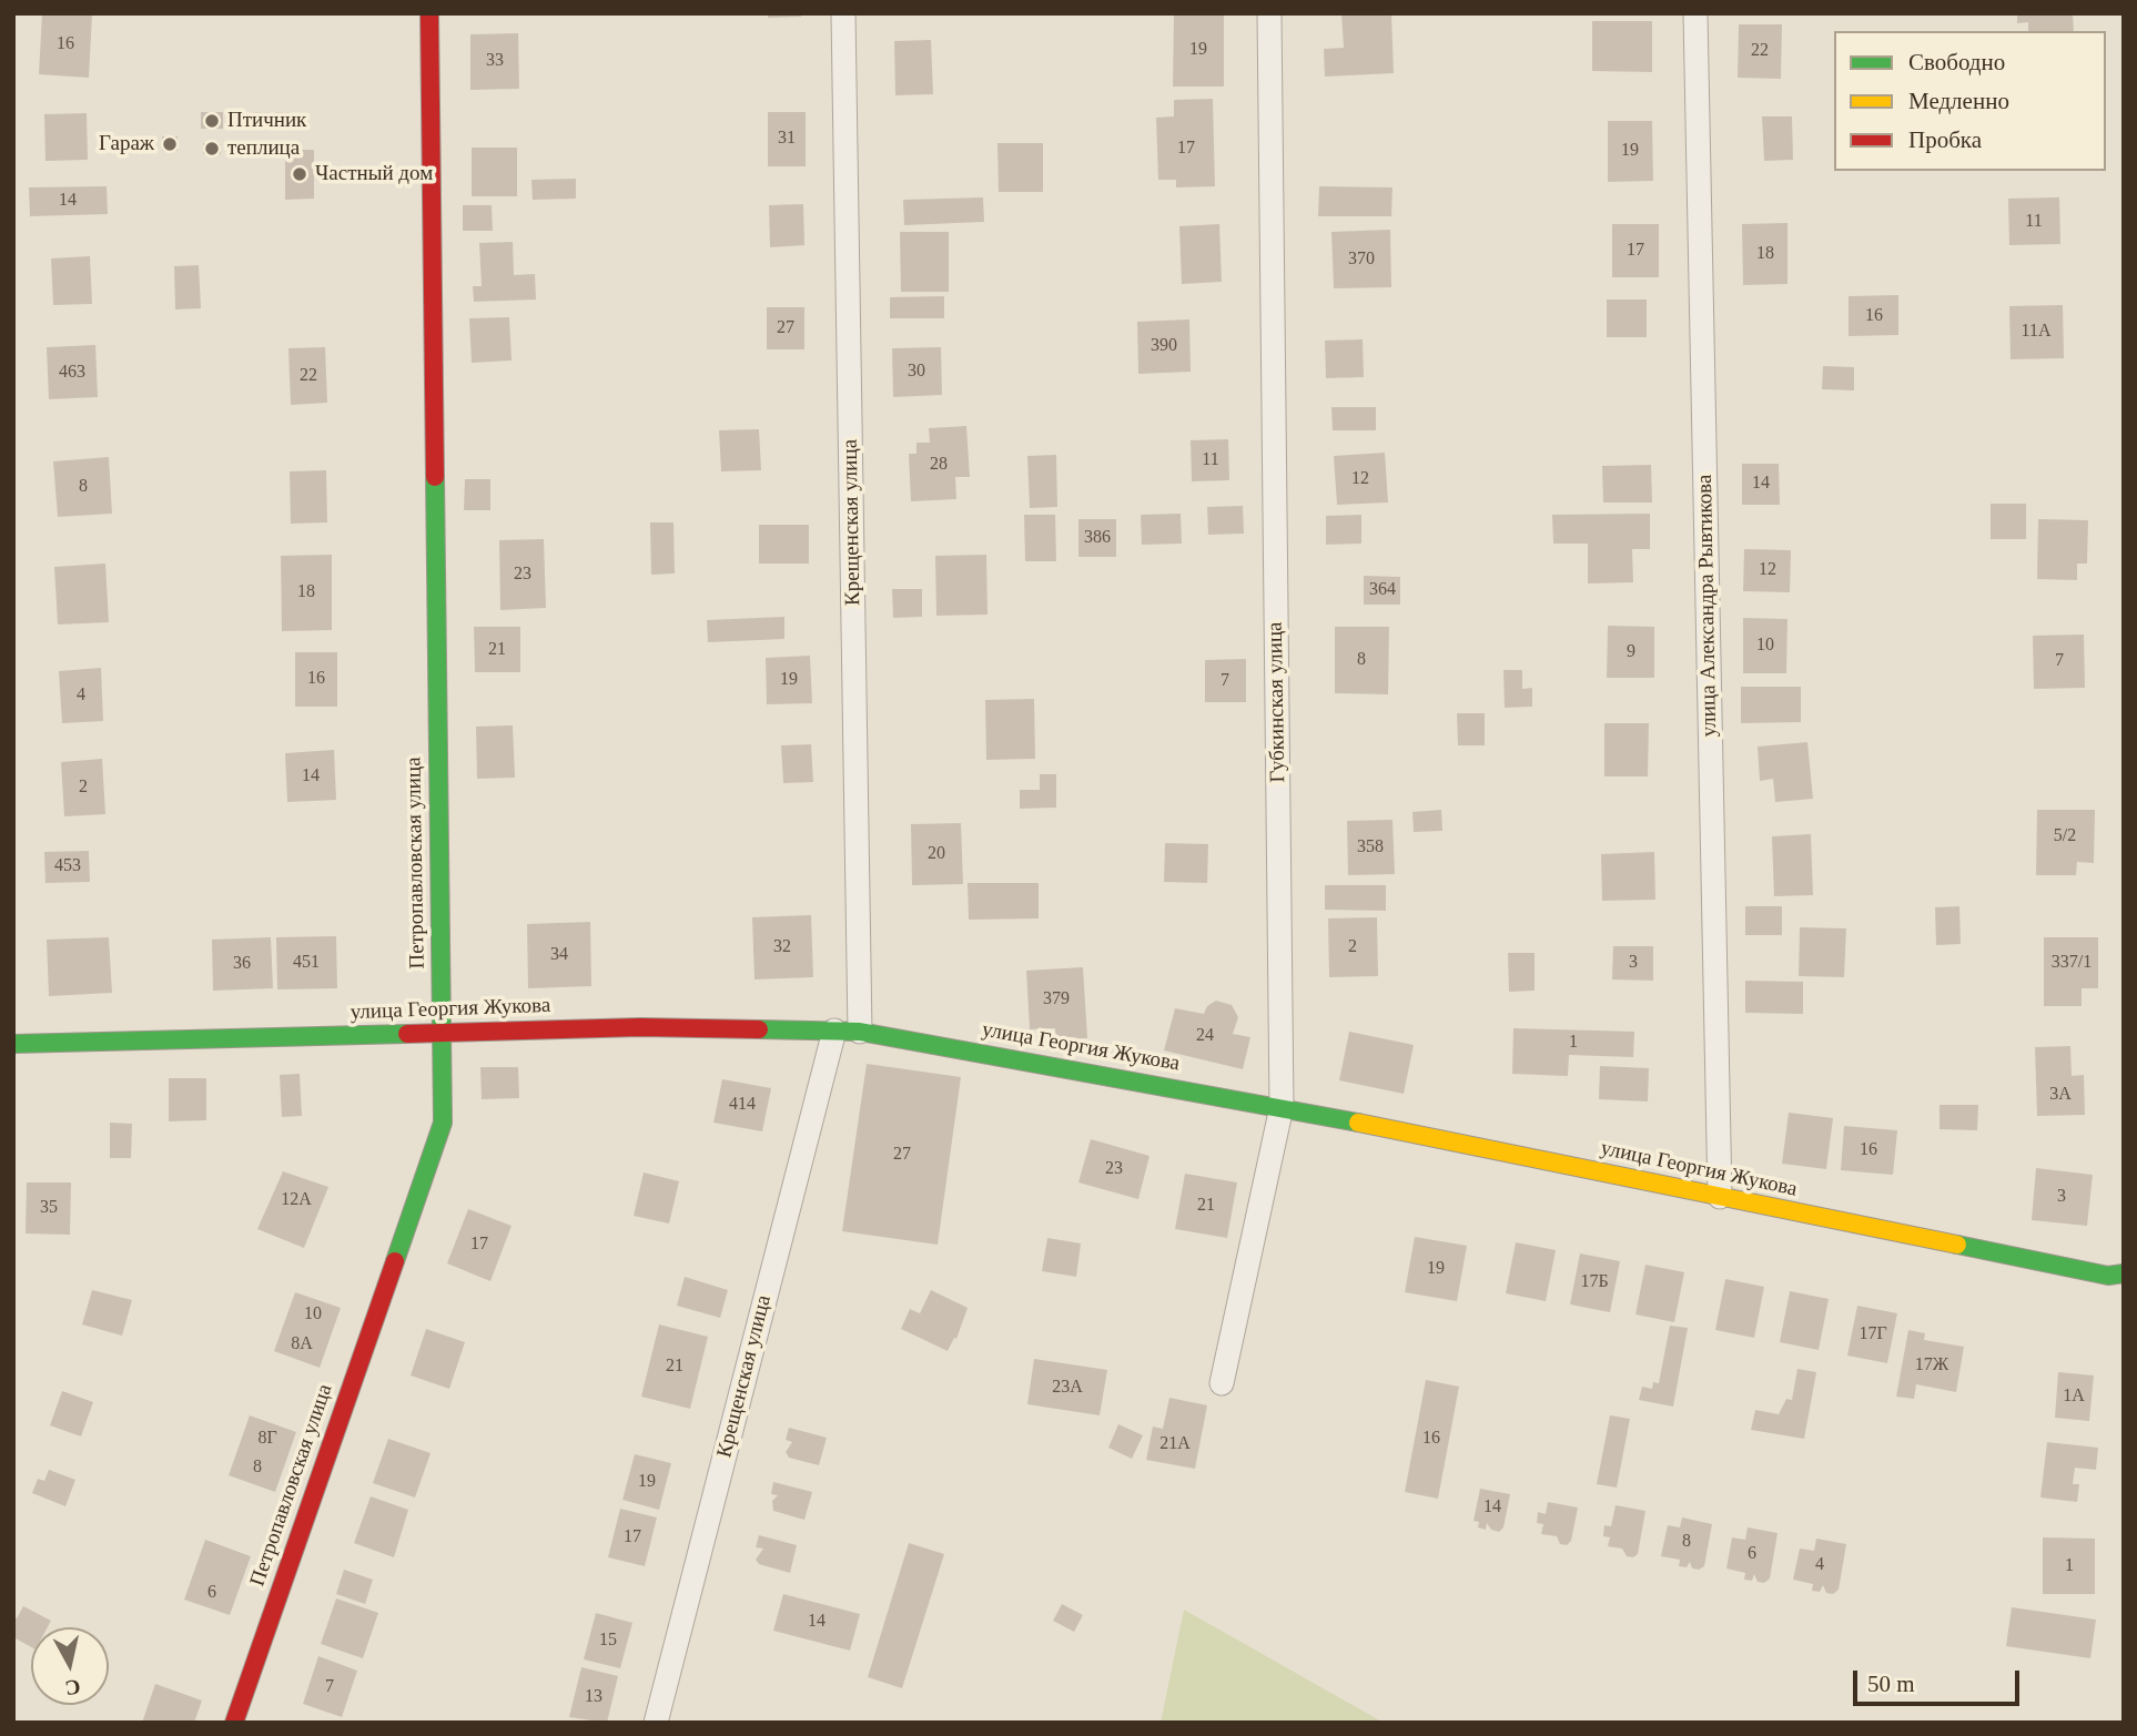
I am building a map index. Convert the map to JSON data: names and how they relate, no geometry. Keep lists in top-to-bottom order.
{
  "streets": {
    "street": [
      "Крещенская улица",
      "улица Александра Рывтикова",
      "Губкинская улица",
      "Петропавловская улица",
      "улица Георгия Жукова"
    ]
  },
  "crossings": [
    ["Крещенская улица", "улица Георгия Жукова"],
    ["улица Александра Рывтикова", "улица Георгия Жукова"],
    ["Губкинская улица", "улица Георгия Жукова"],
    ["Петропавловская улица", "улица Георгия Жукова"]
  ],
  "places": [
    "Птичник",
    "Гараж",
    "теплица",
    "Частный дом"
  ],
  "house_numbers": [
    "16",
    "19",
    "22",
    "33",
    "31",
    "17",
    "19",
    "14",
    "11",
    "17",
    "18",
    "370",
    "16",
    "27",
    "11А",
    "390",
    "30",
    "463",
    "22",
    "11",
    "28",
    "12",
    "14",
    "8",
    "386",
    "12",
    "23",
    "364",
    "18",
    "10",
    "21",
    "9",
    "8",
    "7",
    "16",
    "19",
    "7",
    "4",
    "14",
    "2",
    "5/2",
    "358",
    "20",
    "453",
    "32",
    "2",
    "34",
    "451",
    "3",
    "337/1",
    "36",
    "379",
    "24",
    "1",
    "3А",
    "414",
    "16",
    "27",
    "23",
    "3",
    "12А",
    "21",
    "35",
    "17",
    "19",
    "17Б",
    "10",
    "17Г",
    "8А",
    "17Ж",
    "21",
    "23А",
    "1А",
    "8Г",
    "16",
    "21А",
    "8",
    "19",
    "14",
    "17",
    "8",
    "6",
    "4",
    "1",
    "6",
    "14",
    "15",
    "7",
    "13"
  ],
  "legend": ["Свободно", "Медленно", "Пробка"],
  "scale_bar": "50 m",
  "north": "bottom"
}
